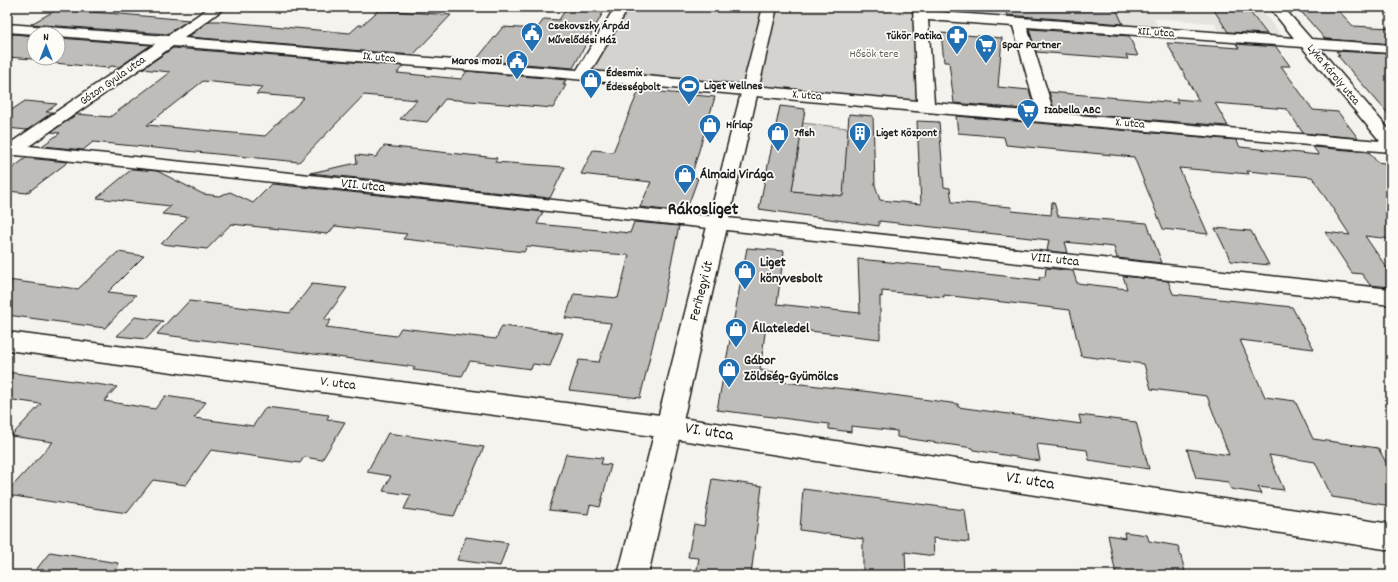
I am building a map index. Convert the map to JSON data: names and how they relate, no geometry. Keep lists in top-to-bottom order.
{
  "streets": {
    "street": [
      "XII. utca",
      "IX. utca",
      "Lyka Károly utca",
      "Gózon Gyula utca",
      "X. utca",
      "VII. utca",
      "VIII. utca",
      "Ferihegyi út",
      "V. utca",
      "VI. utca"
    ]
  },
  "crossings": [
    ["XII. utca", "Lyka Károly utca"],
    ["IX. utca", "Gózon Gyula utca"],
    ["IX. utca", "X. utca"],
    ["IX. utca", "Ferihegyi út"],
    ["Gózon Gyula utca", "VII. utca"],
    ["X. utca", "Ferihegyi út"],
    ["VII. utca", "VIII. utca"],
    ["VII. utca", "Ferihegyi út"],
    ["VIII. utca", "Ferihegyi út"],
    ["Ferihegyi út", "V. utca"],
    ["Ferihegyi út", "VI. utca"],
    ["V. utca", "VI. utca"]
  ],
  "districts": ["Rákosliget"],
  "parks": ["Hősök tere"],
  "places": {
    "public building": ["Csekovszky Árpád Művelődési Ház", "Maros mozi"],
    "pharmacy": ["Tükör Patika"],
    "supermarket": ["Spar Partner", "Izabella ABC"],
    "shop": [
      "Édesmix Édességbolt",
      "Hírlap",
      "7fish",
      "Álmaid Virága",
      "Liget könyvesbolt",
      "Állateledel",
      "Gábor Zöldség-Gyümölcs"
    ],
    "sports": ["Liget Wellnes"],
    "building": ["Liget Központ"]
  },
  "north": "top"
}
